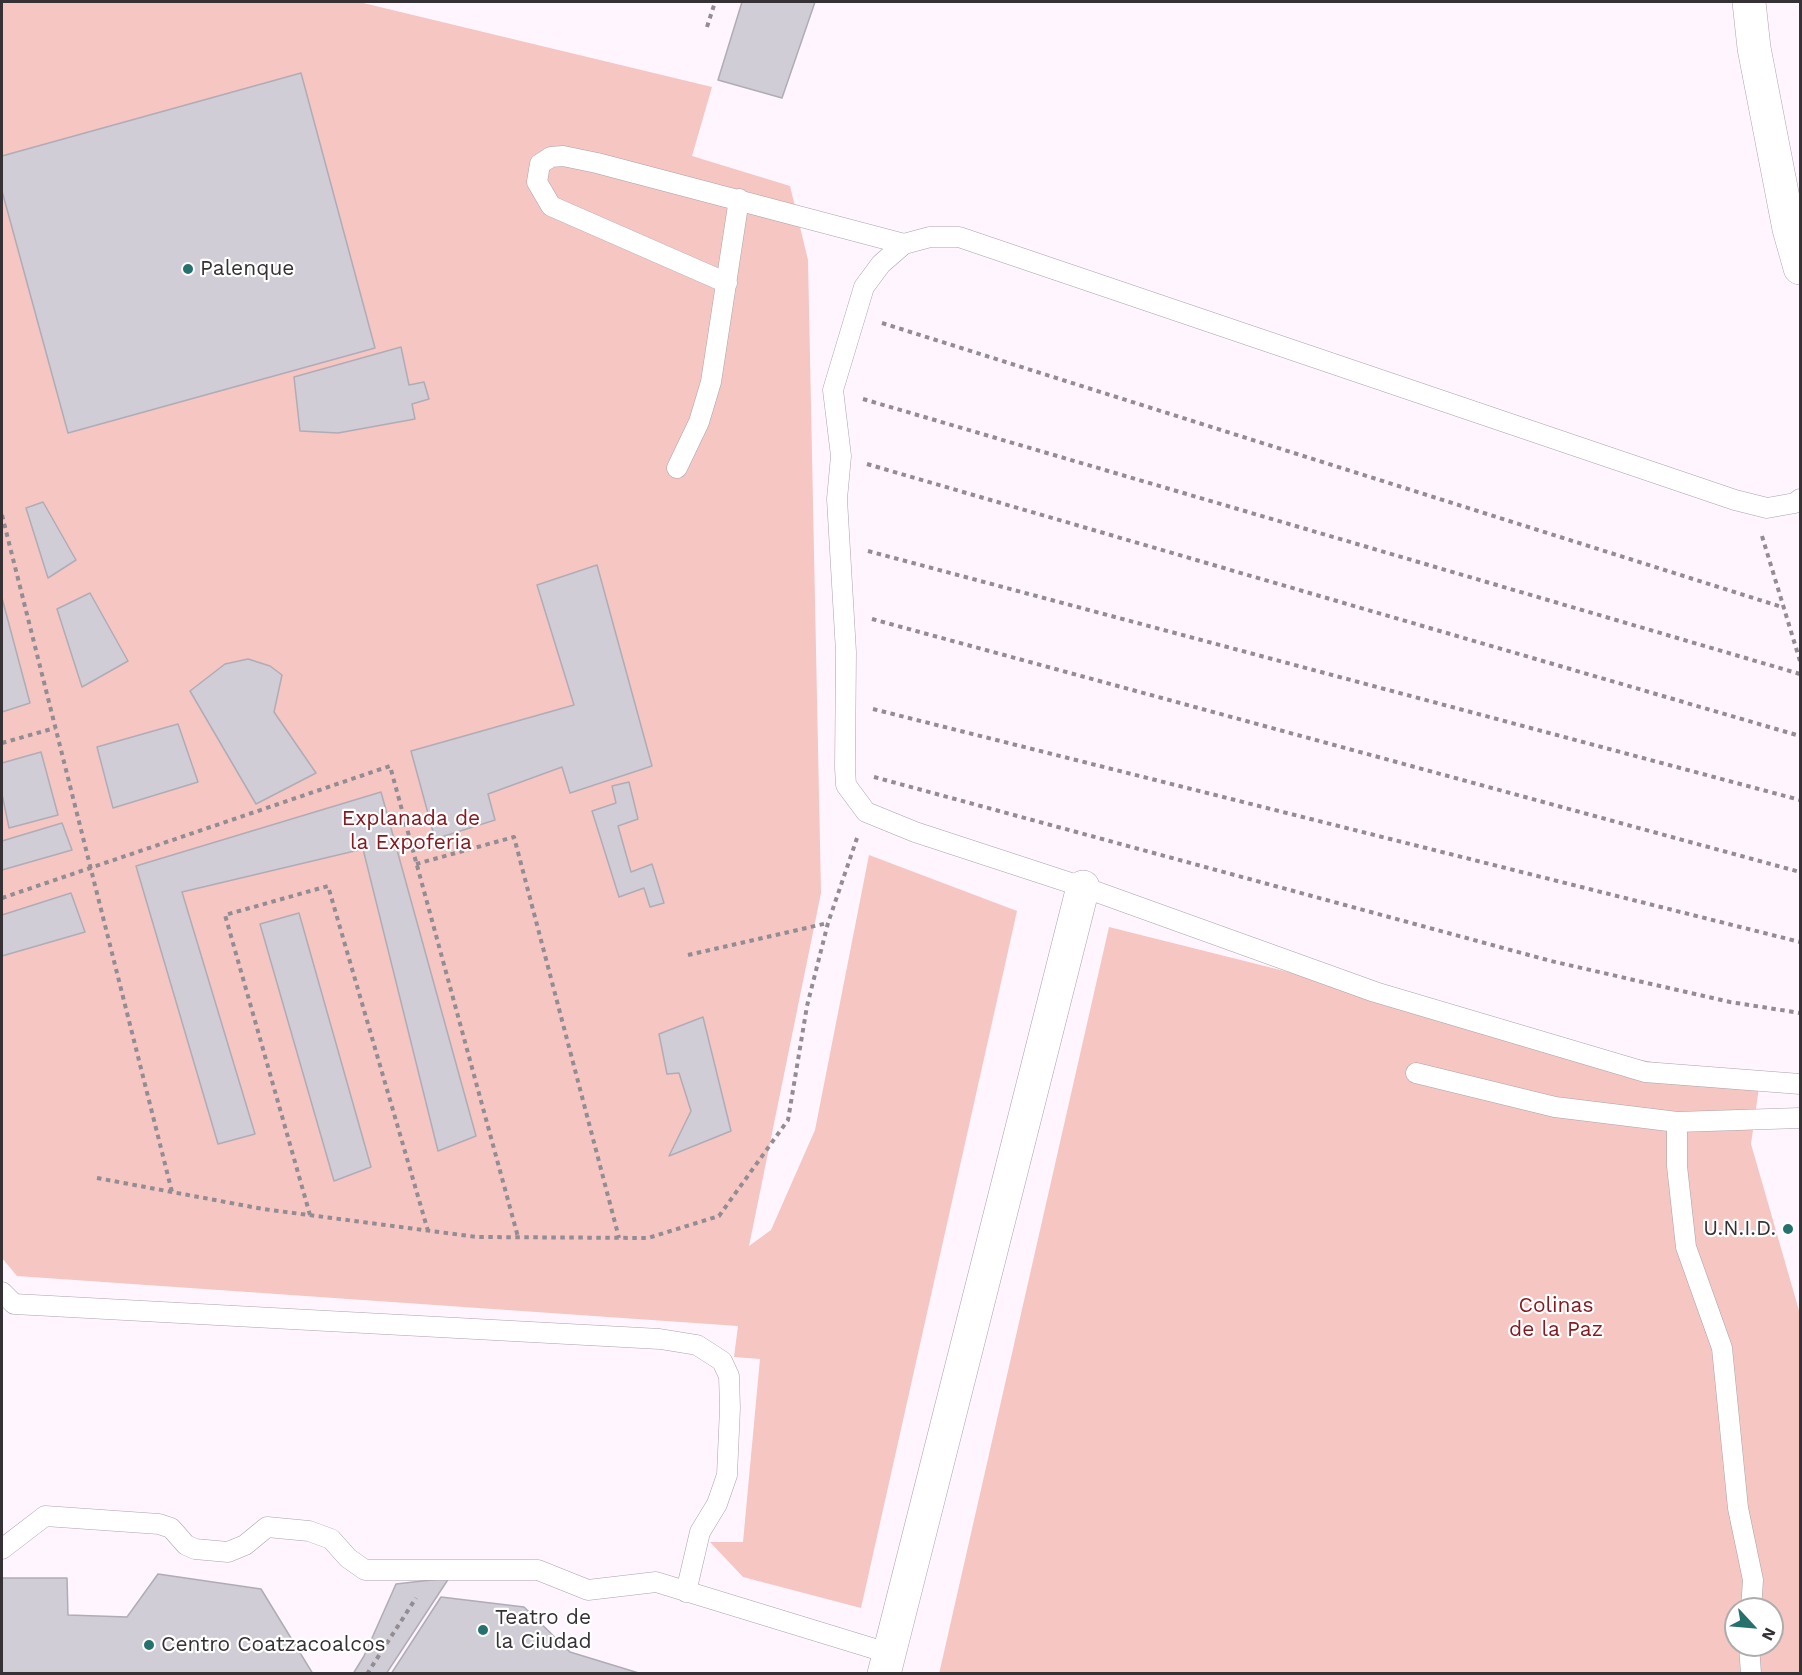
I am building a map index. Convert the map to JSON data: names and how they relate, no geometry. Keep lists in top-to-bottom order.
{
  "parks": ["Explanada de la Expoferia", "Colinas de la Paz"],
  "places": [
    "Palenque",
    "U.N.I.D.",
    "Teatro de la Ciudad",
    "Centro Coatzacoalcos"
  ],
  "north": "bottom right"
}
